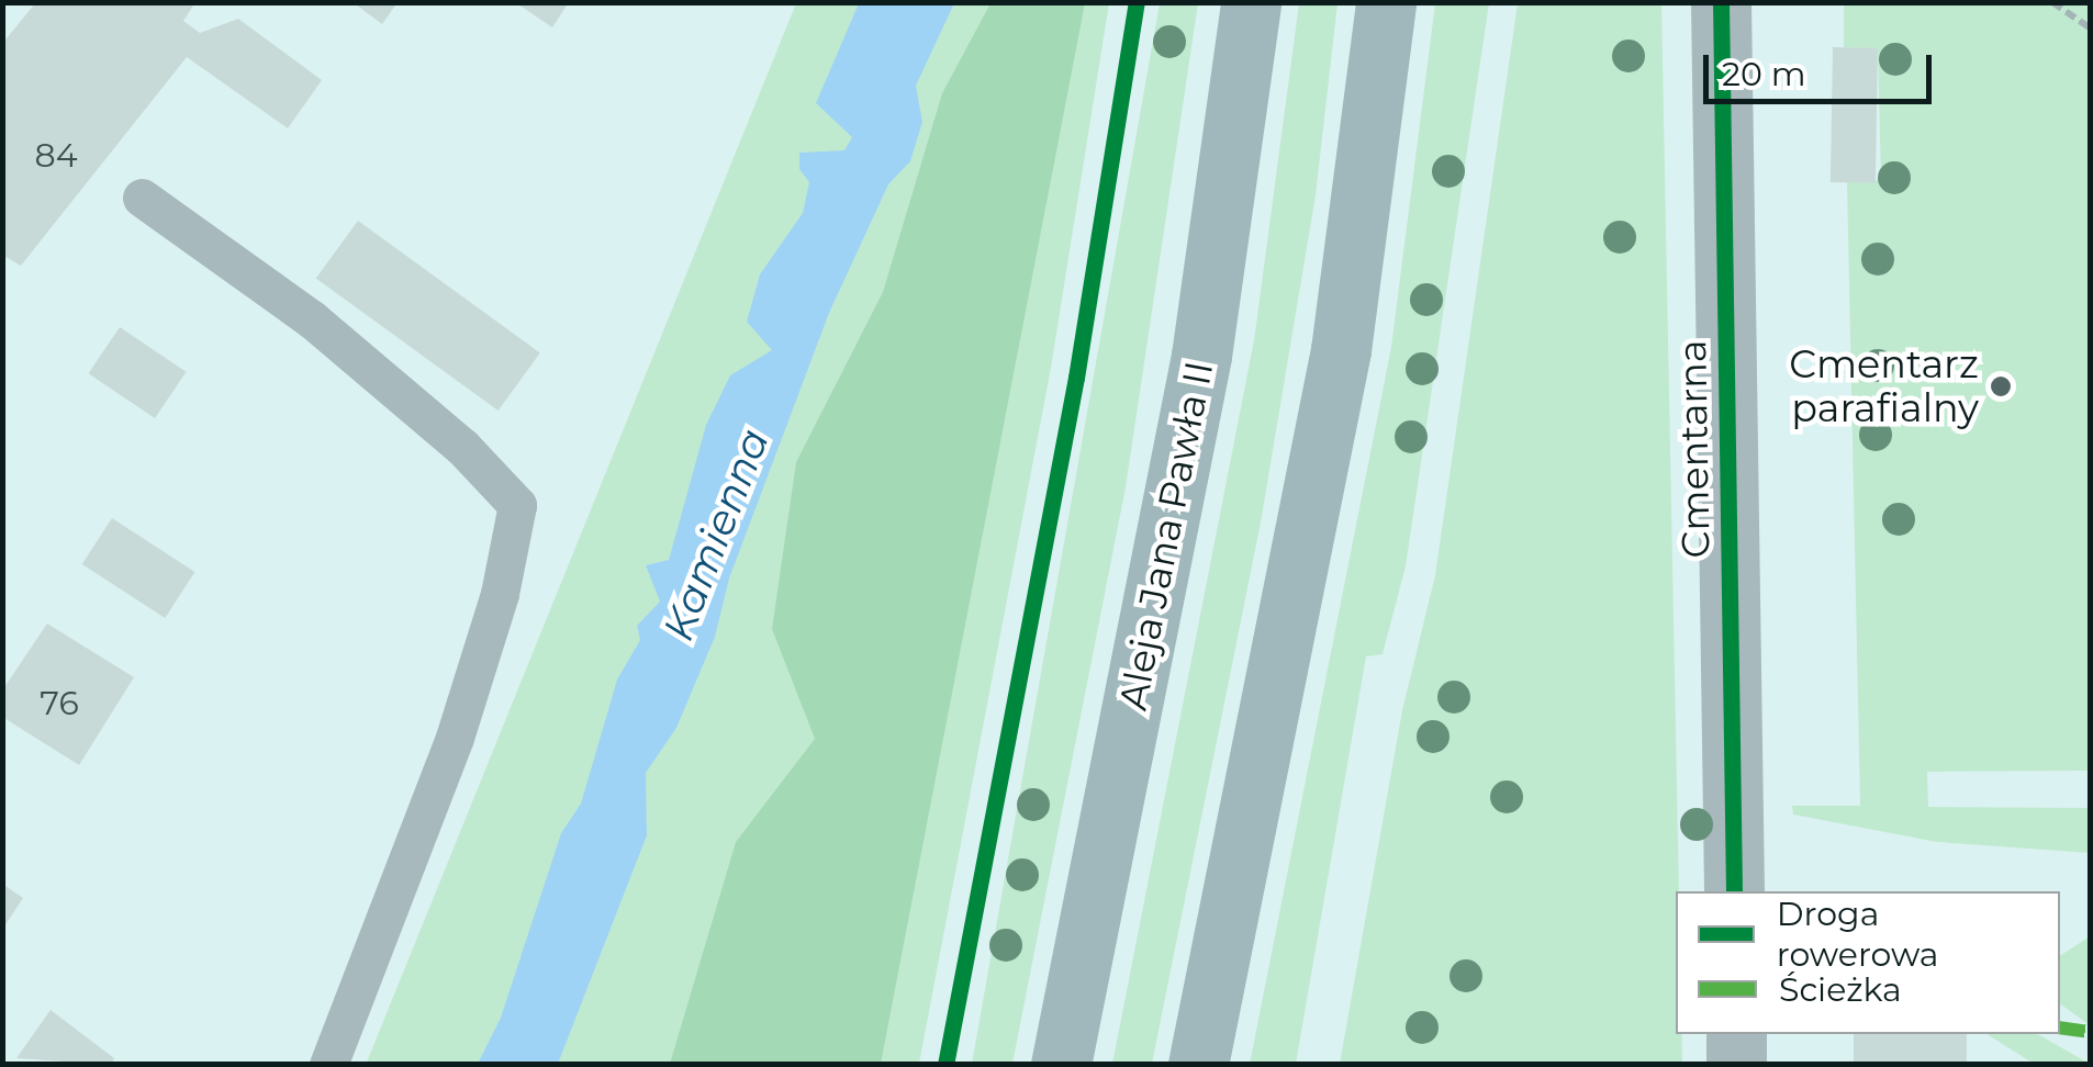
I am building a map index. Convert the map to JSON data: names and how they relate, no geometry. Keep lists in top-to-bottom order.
{
  "streets": {
    "main road": ["Aleja Jana Pawła II"],
    "street": ["Cmentarna"]
  },
  "water": ["Kamienna"],
  "places": ["Cmentarz parafialny"],
  "house_numbers": ["84", "76"],
  "legend": ["Droga rowerowa", "Ścieżka"],
  "scale_bar": "20 m"
}
